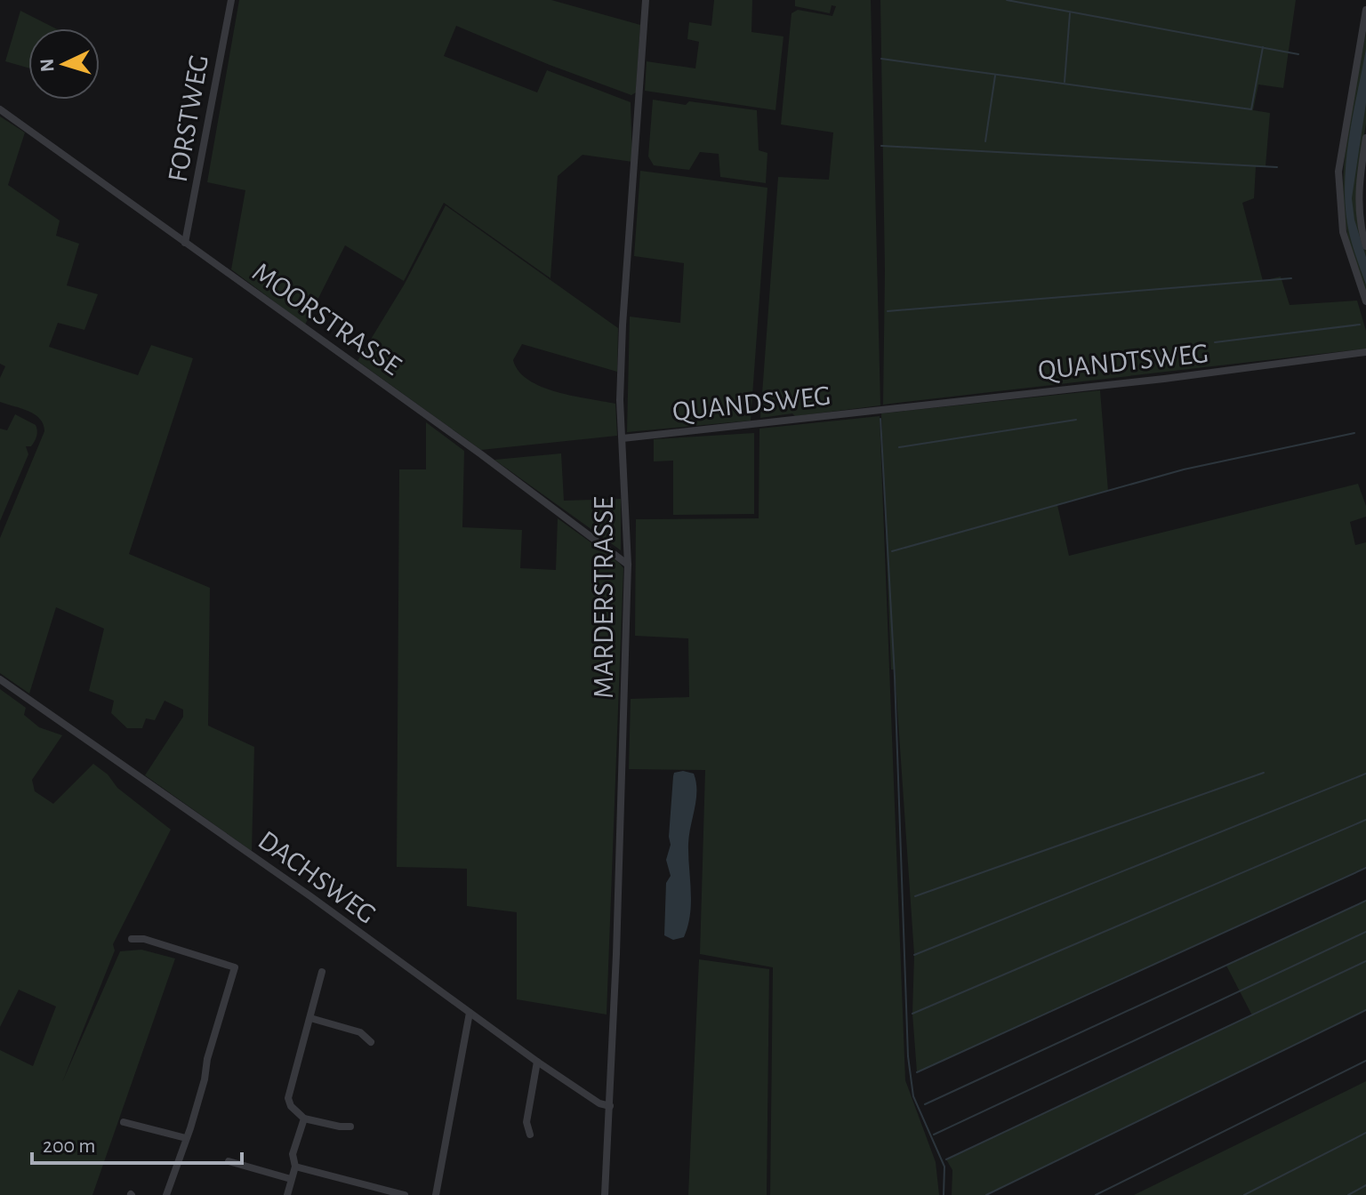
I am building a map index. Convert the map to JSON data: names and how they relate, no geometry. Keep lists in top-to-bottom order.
{
  "streets": {
    "street": [
      "FORSTWEG",
      "MOORSTRASSE",
      "QUANDTSWEG",
      "QUANDSWEG",
      "MARDERSTRASSE",
      "DACHSWEG"
    ]
  },
  "crossings": [
    ["FORSTWEG", "MOORSTRASSE"],
    ["MOORSTRASSE", "MARDERSTRASSE"],
    ["QUANDTSWEG", "QUANDSWEG"],
    ["QUANDSWEG", "MARDERSTRASSE"],
    ["MARDERSTRASSE", "DACHSWEG"]
  ],
  "scale_bar": "200 m",
  "north": "left"
}
